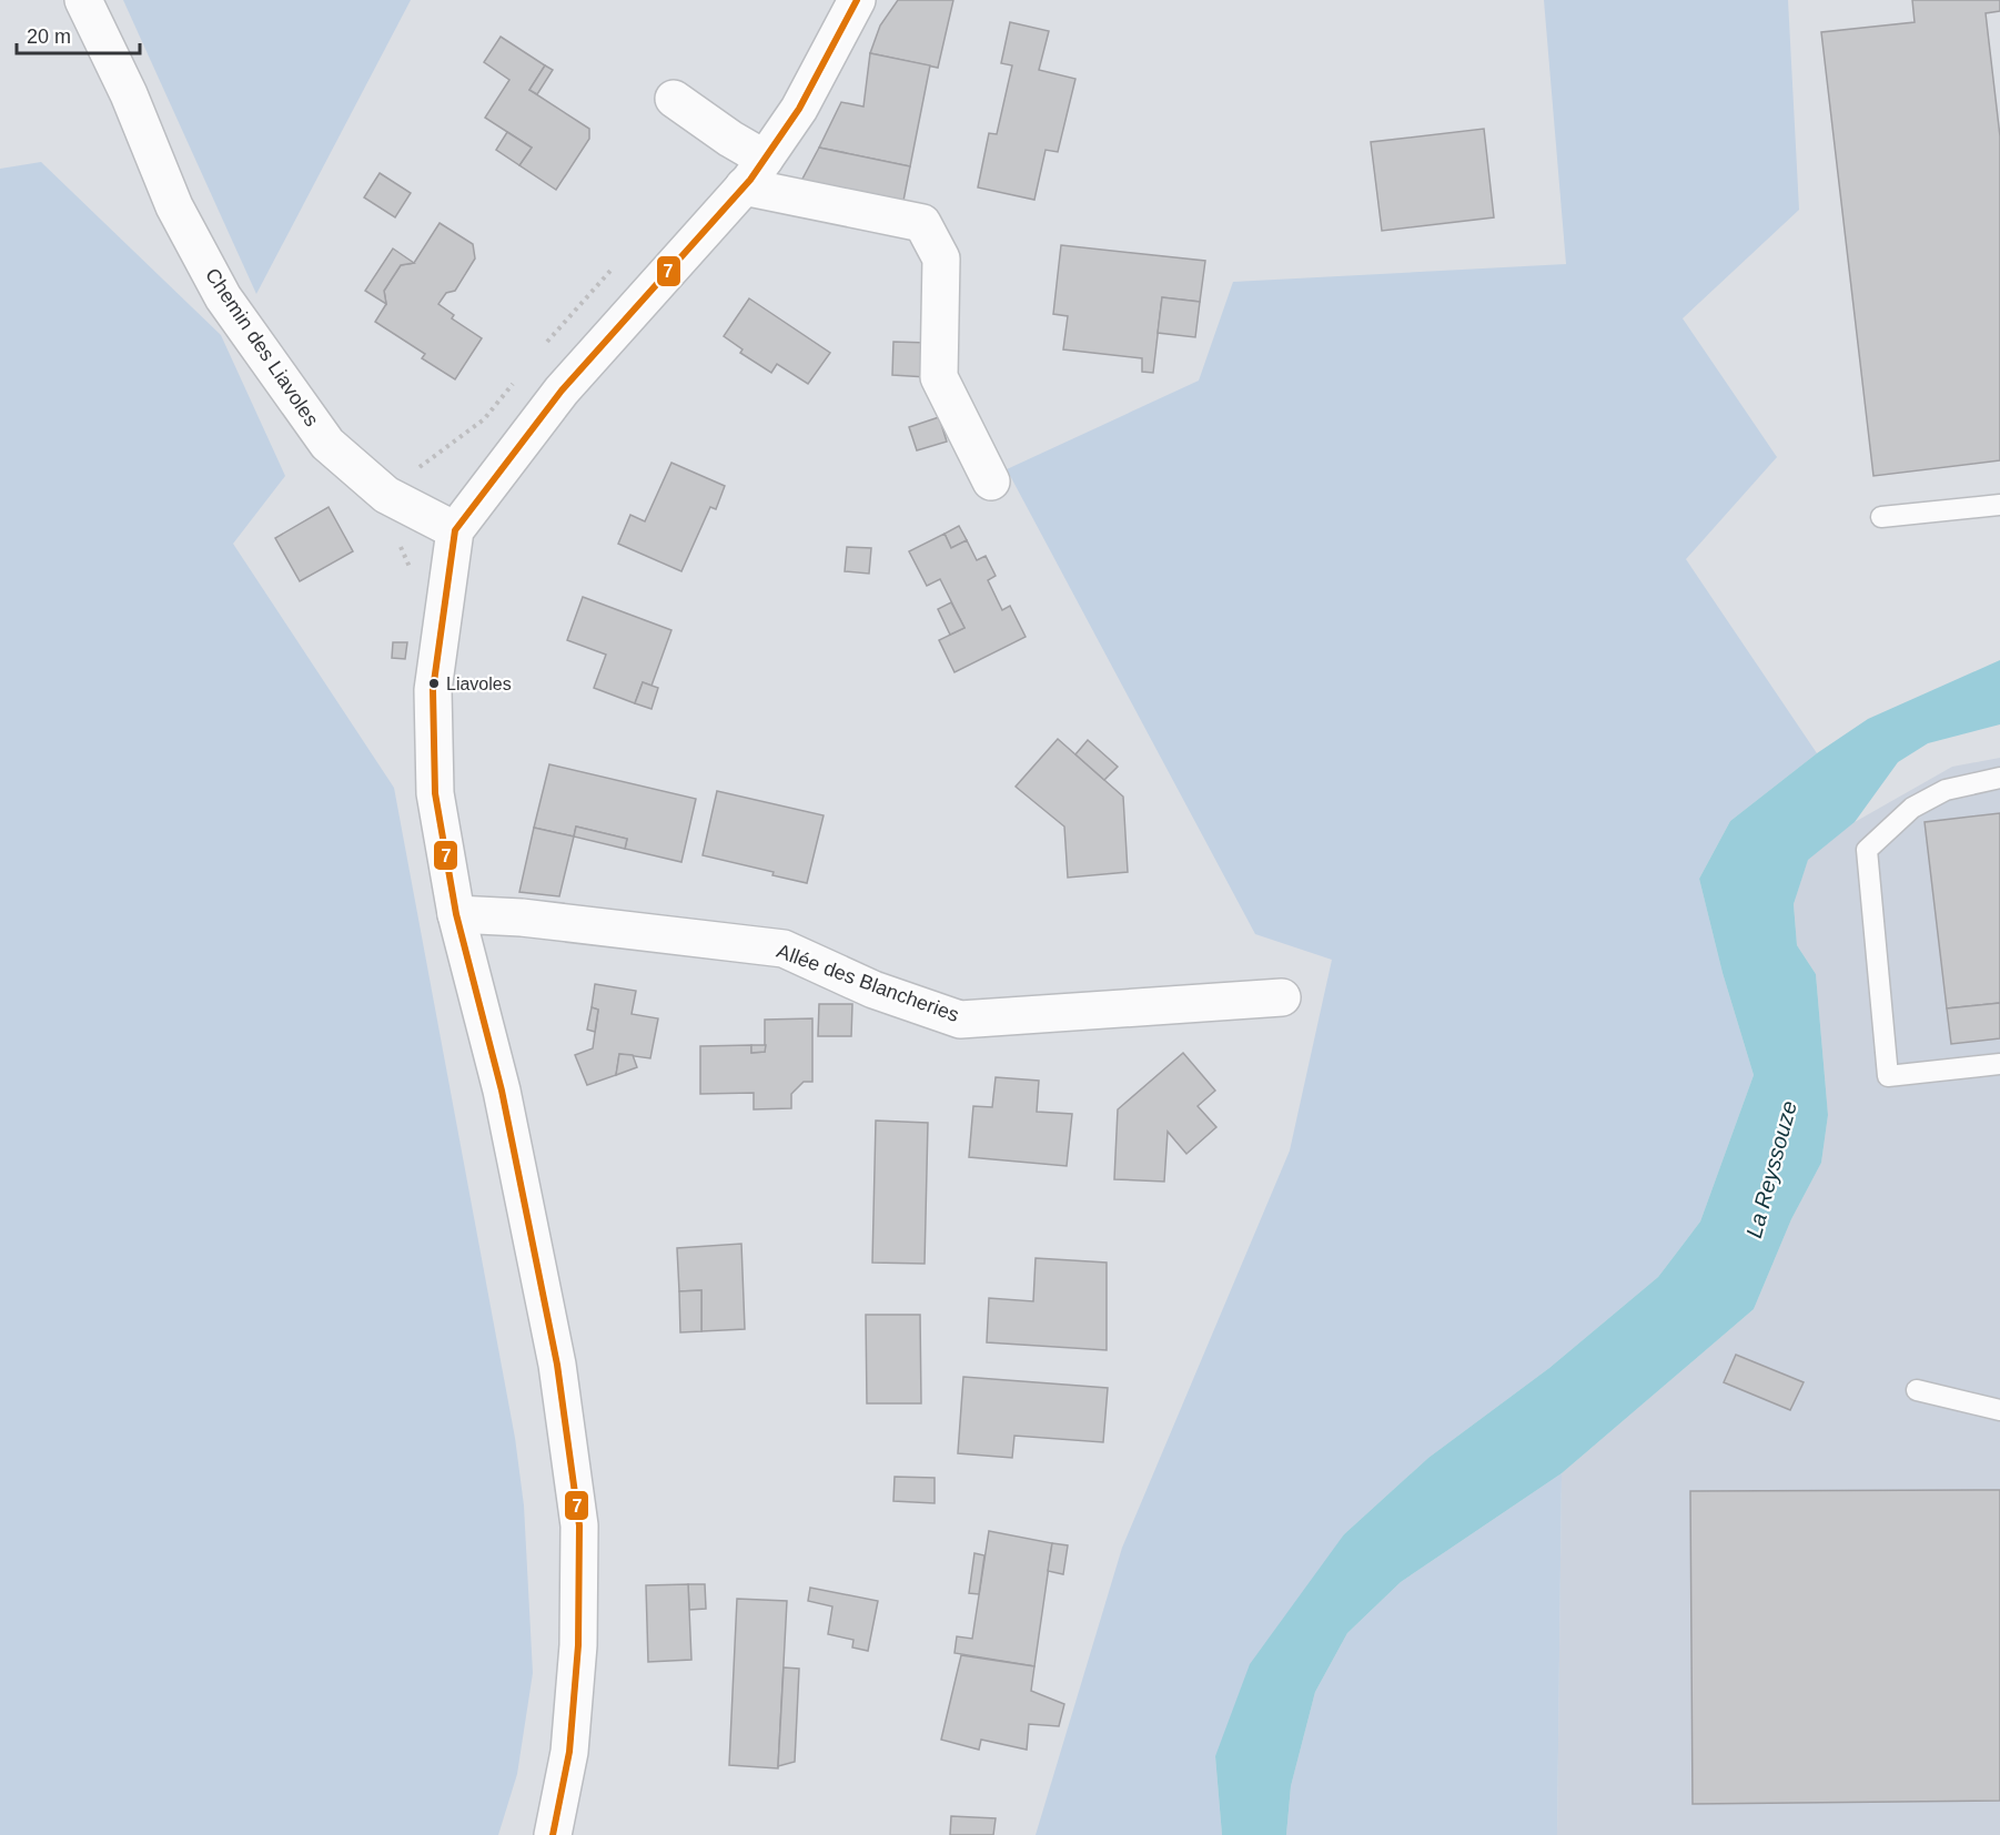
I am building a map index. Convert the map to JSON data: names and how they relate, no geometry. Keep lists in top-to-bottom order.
{
  "streets": {
    "street": ["Chemin des Liavoles", "Allée des Blancheries"]
  },
  "water": ["La Reyssouze"],
  "places": ["Liavoles"],
  "lines": ["transit line 7"],
  "scale_bar": "20 m"
}
